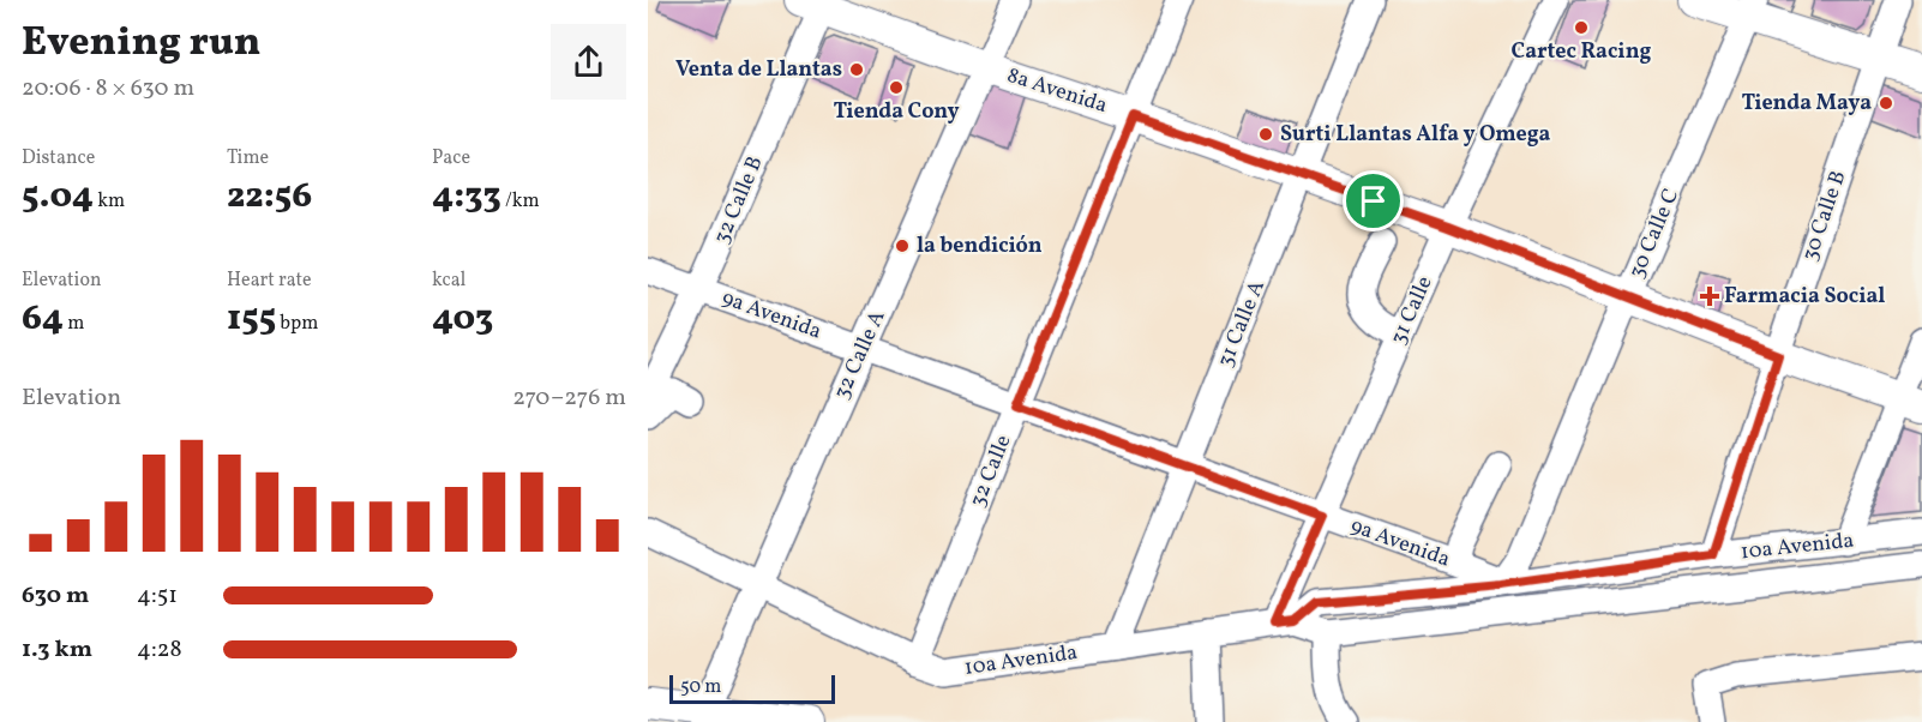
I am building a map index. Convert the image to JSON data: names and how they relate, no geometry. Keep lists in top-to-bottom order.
{
  "streets": {
    "main road": ["8a Avenida"],
    "street": [
      "32 Calle B",
      "30 Calle B",
      "30 Calle C",
      "31 Calle",
      "9a Avenida",
      "31 Calle A",
      "32 Calle A",
      "32 Calle",
      "10a Avenida"
    ]
  },
  "crossings": [
    ["8a Avenida", "32 Calle B"],
    ["8a Avenida", "30 Calle B"],
    ["8a Avenida", "30 Calle C"],
    ["8a Avenida", "31 Calle"],
    ["8a Avenida", "31 Calle A"],
    ["8a Avenida", "32 Calle A"],
    ["8a Avenida", "32 Calle"],
    ["32 Calle B", "9a Avenida"],
    ["30 Calle B", "10a Avenida"],
    ["30 Calle C", "9a Avenida"],
    ["30 Calle C", "10a Avenida"],
    ["31 Calle", "9a Avenida"],
    ["31 Calle", "10a Avenida"],
    ["9a Avenida", "31 Calle A"],
    ["9a Avenida", "32 Calle A"],
    ["9a Avenida", "32 Calle"],
    ["9a Avenida", "10a Avenida"],
    ["31 Calle A", "10a Avenida"],
    ["32 Calle A", "10a Avenida"],
    ["32 Calle", "10a Avenida"]
  ],
  "places": {
    "other": [
      "Cartec Racing",
      "Venta de Llantas",
      "Tienda Cony",
      "Tienda Maya",
      "Surti Llantas Alfa y Omega",
      "la bendición"
    ],
    "health": ["Farmacia Social"]
  },
  "scale_bar": "50 m",
  "page": {
    "heading": ["Evening run", "20:06 · 8 × 630 m"],
    "stats": [
      ["Distance", "5.04 km"],
      ["Time", "22:56"],
      ["Pace", "4:33 /km"],
      ["Elevation", "64 m"],
      ["Heart rate", "155 bpm"],
      ["kcal", "403"]
    ],
    "chart": ["Elevation", "270–276 m"],
    "list": [
      {
        "name": "630 m",
        "note": "4:51"
      },
      {
        "name": "1.3 km",
        "note": "4:28"
      }
    ],
    "scale": "50 m"
  }
}
